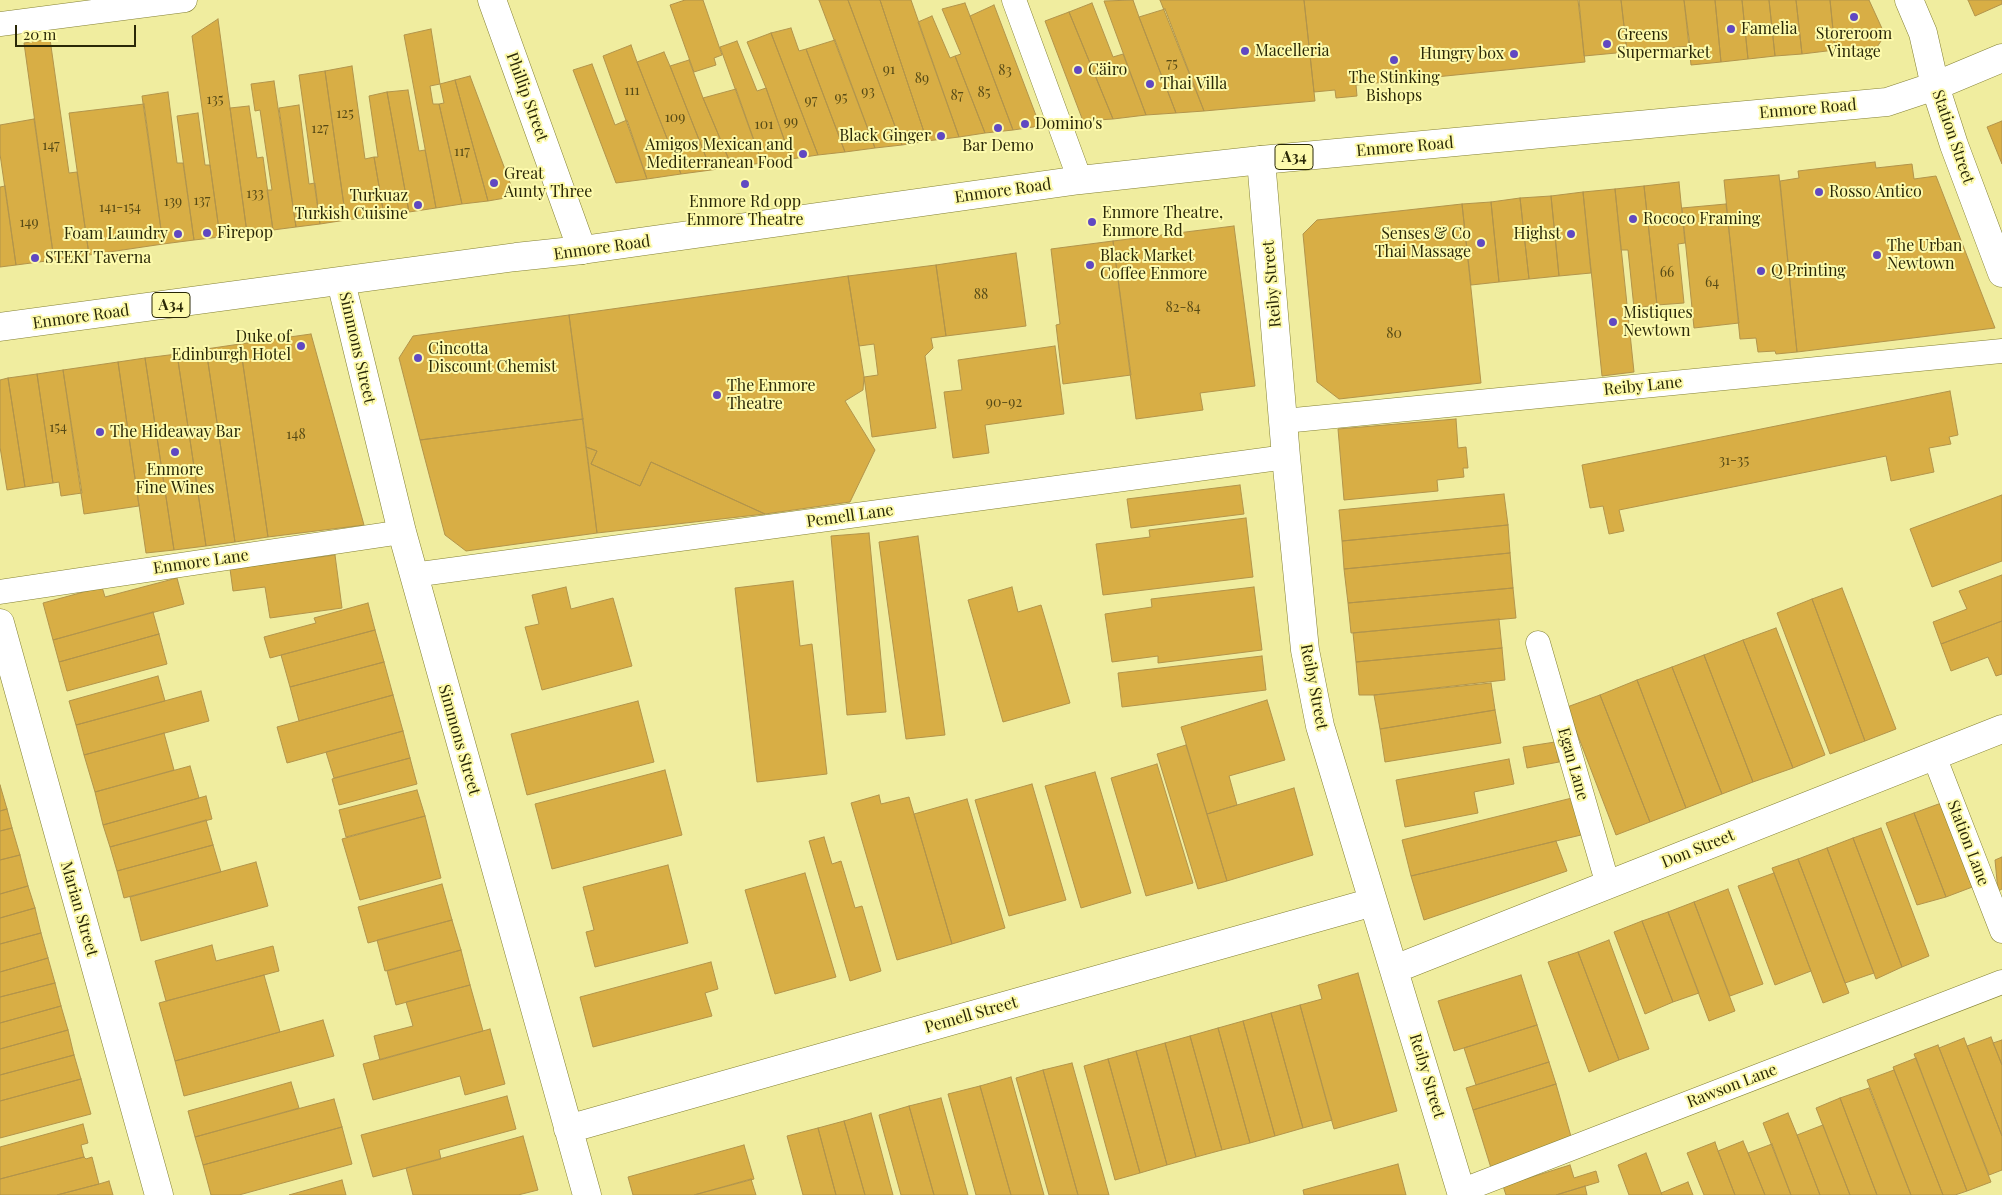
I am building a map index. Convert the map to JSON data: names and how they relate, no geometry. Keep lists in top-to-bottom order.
{
  "streets": {
    "main road": [
      "Phillip Street",
      "Enmore Road",
      "Station Street",
      "A34",
      "Reiby Street",
      "Simmons Street",
      "Don Street",
      "Marian Street",
      "Pemell Street"
    ],
    "lane": [
      "Reiby Lane",
      "Pemell Lane",
      "Enmore Lane",
      "Egan Lane",
      "Station Lane",
      "Rawson Lane"
    ]
  },
  "crossings": [
    ["Phillip Street", "Enmore Road"],
    ["Enmore Road", "Station Street"],
    ["Enmore Road", "Reiby Street"],
    ["Enmore Road", "Simmons Street"],
    ["Reiby Street", "Reiby Lane"],
    ["Reiby Street", "Pemell Lane"],
    ["Reiby Street", "Don Street"],
    ["Reiby Street", "Pemell Street"],
    ["Reiby Street", "Rawson Lane"],
    ["Simmons Street", "Pemell Lane"],
    ["Simmons Street", "Enmore Lane"],
    ["Simmons Street", "Pemell Street"],
    ["Egan Lane", "Don Street"],
    ["Station Lane", "Don Street"]
  ],
  "places": [
    "Storeroom Vintage",
    "Famelia",
    "Greens Supermarket",
    "Macelleria",
    "Hungry box",
    "The Stinking Bishops",
    "Cäiro",
    "Thai Villa",
    "Domino's",
    "Bar Demo",
    "Black Ginger",
    "Amigos Mexican and Mediterranean Food",
    "Great Aunty Three",
    "Enmore Rd opp Enmore Theatre",
    "Rosso Antico",
    "Turkuaz Turkish Cuisine",
    "Rococo Framing",
    "Enmore Theatre, Enmore Rd",
    "Firepop",
    "Foam Laundry",
    "Highst",
    "Senses & Co Thai Massage",
    "The Urban Newtown",
    "STEKI Taverna",
    "Black Market Coffee Enmore",
    "Q Printing",
    "Mistiques Newtown",
    "Duke of Edinburgh Hotel",
    "Cincotta Discount Chemist",
    "The Enmore Theatre",
    "The Hideaway Bar",
    "Enmore Fine Wines"
  ],
  "house_numbers": [
    "75",
    "91",
    "83",
    "89",
    "111",
    "93",
    "85",
    "87",
    "95",
    "135",
    "97",
    "125",
    "109",
    "99",
    "101",
    "127",
    "147",
    "117",
    "133",
    "137",
    "139",
    "141-154",
    "149",
    "66",
    "64",
    "88",
    "82-84",
    "80",
    "90-92",
    "154",
    "148",
    "31-35"
  ],
  "scale_bar": "20 m"
}
